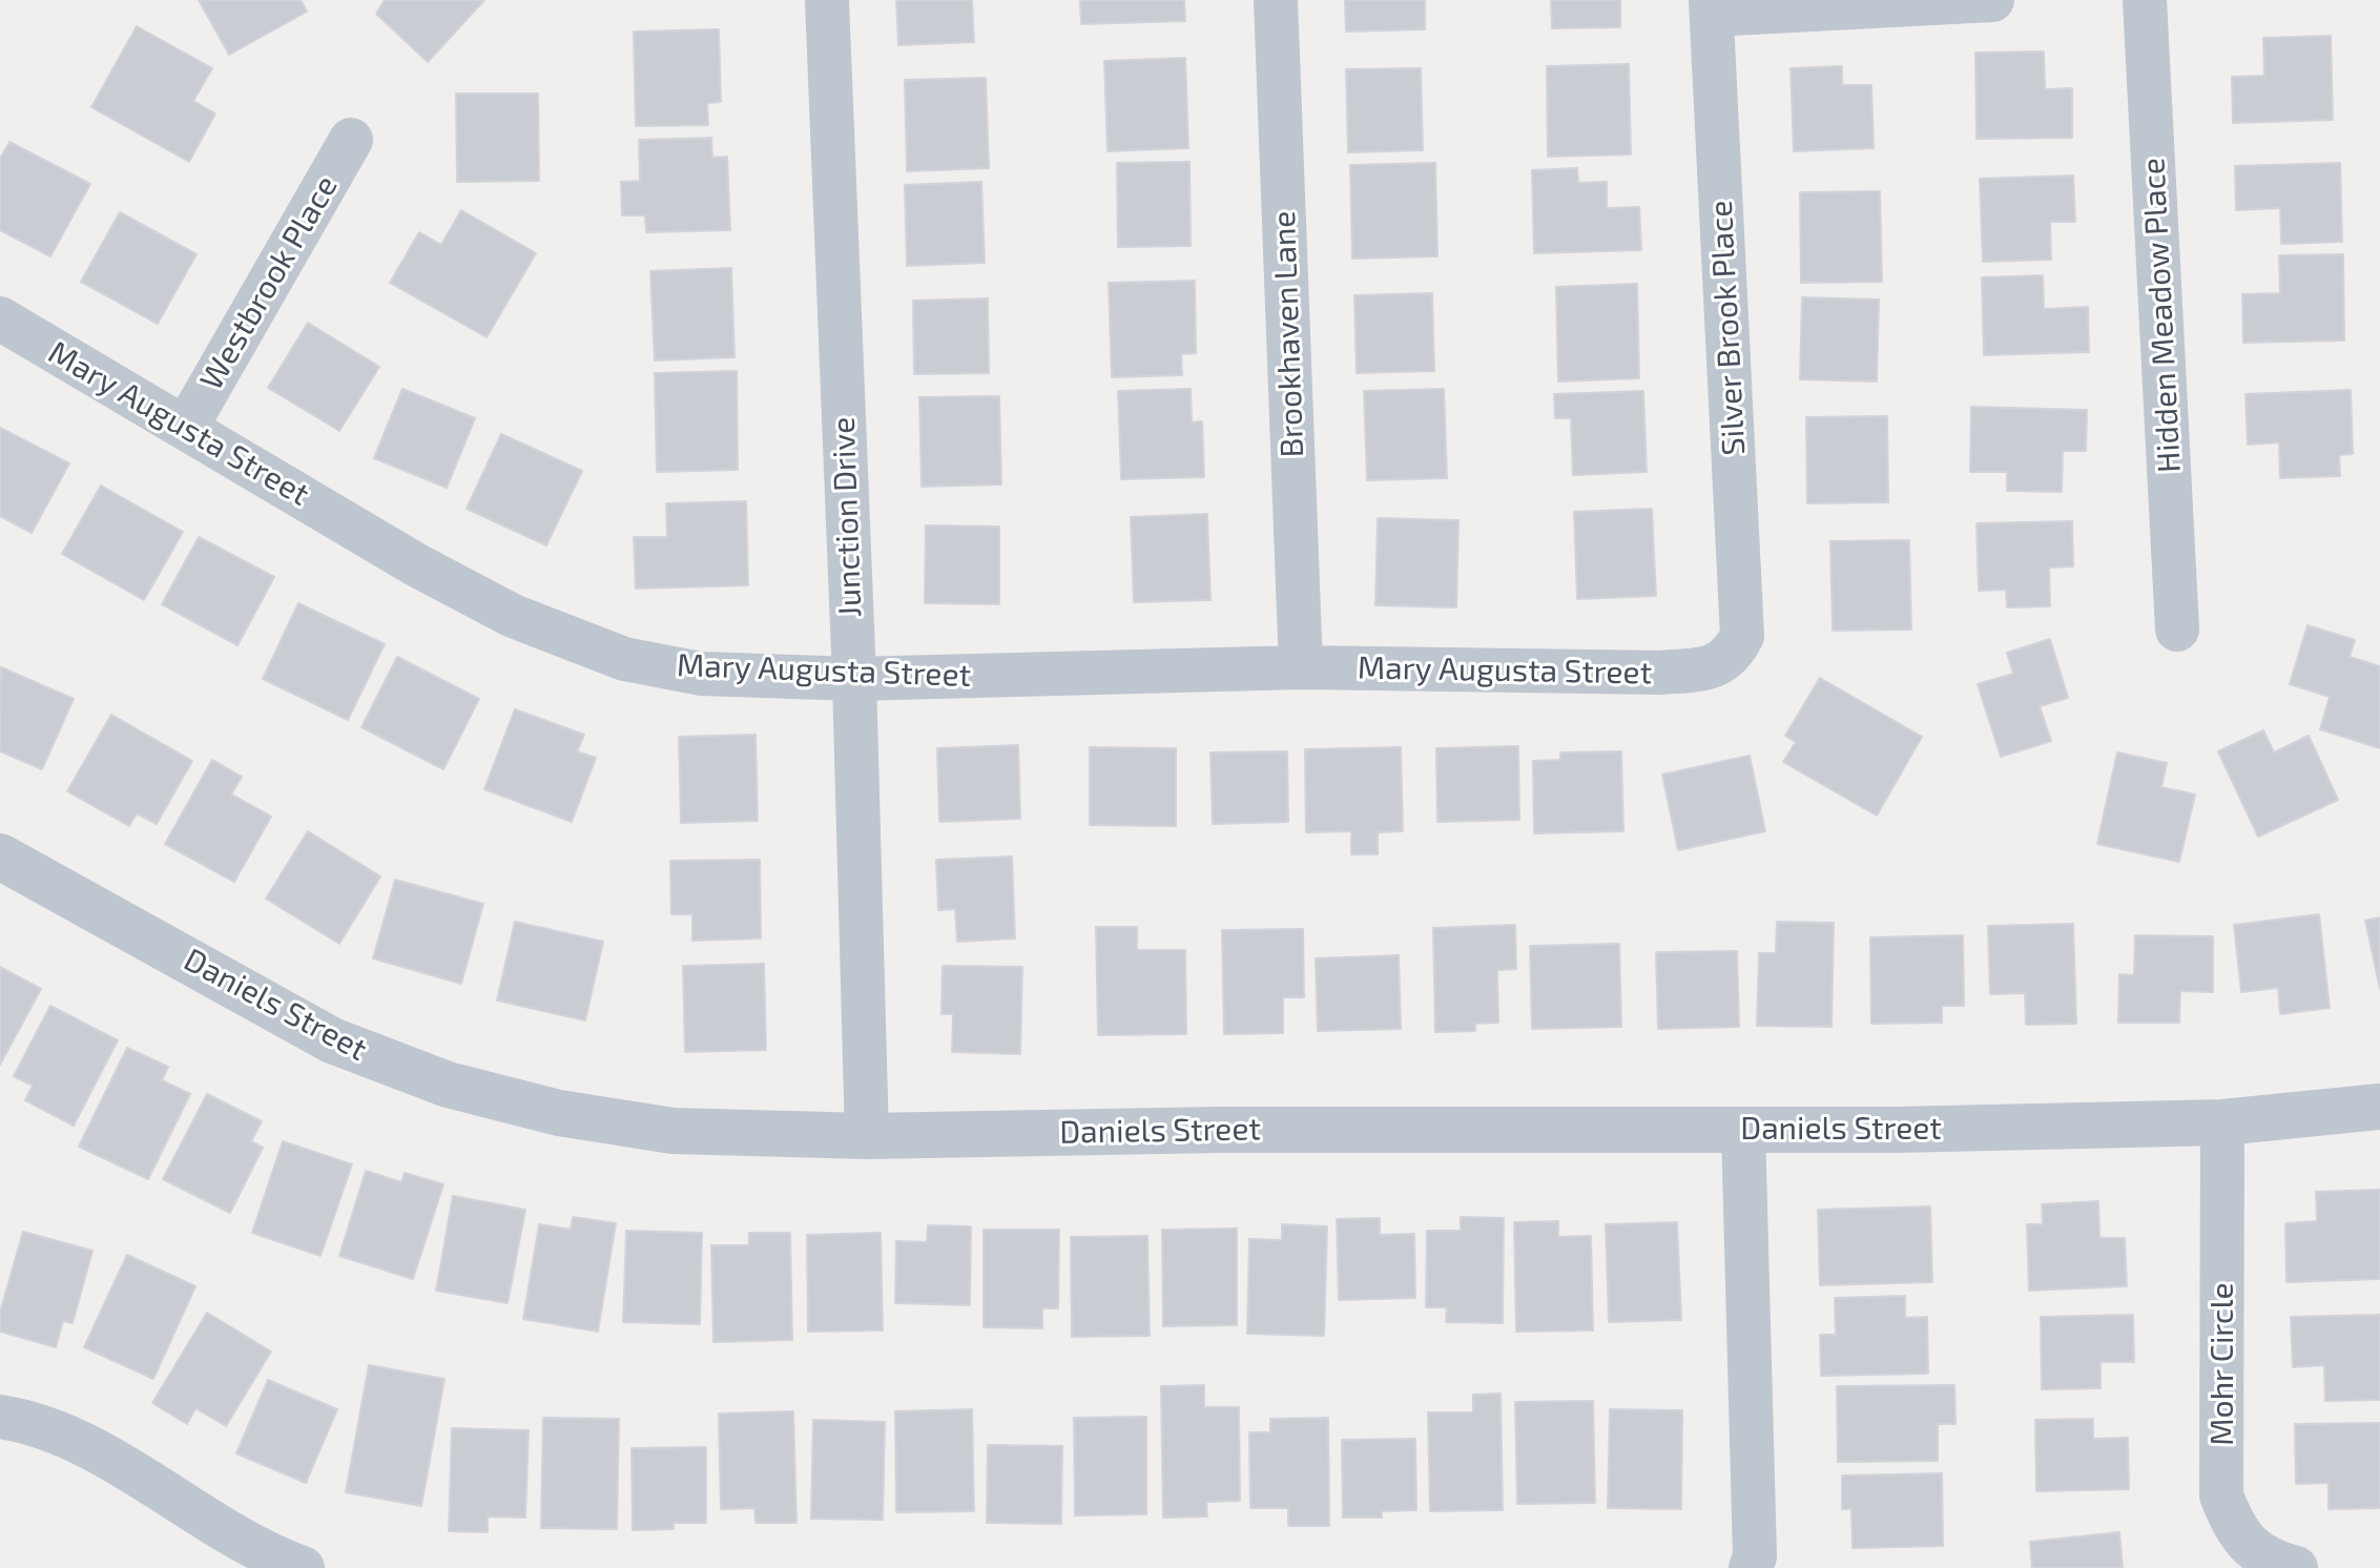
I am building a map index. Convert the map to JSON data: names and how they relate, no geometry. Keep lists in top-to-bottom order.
{
  "streets": {
    "street": [
      "Westbrook Place",
      "Hidden Meadow Place",
      "Silver Brook Place",
      "Brookhaven Lane",
      "Mary Augusta Street",
      "Junction Drive",
      "Daniels Street",
      "Mohr Circle"
    ]
  },
  "crossings": [
    ["Westbrook Place", "Mary Augusta Street"],
    ["Silver Brook Place", "Mary Augusta Street"],
    ["Brookhaven Lane", "Mary Augusta Street"],
    ["Mary Augusta Street", "Junction Drive"],
    ["Junction Drive", "Daniels Street"],
    ["Daniels Street", "Mohr Circle"]
  ]
}
